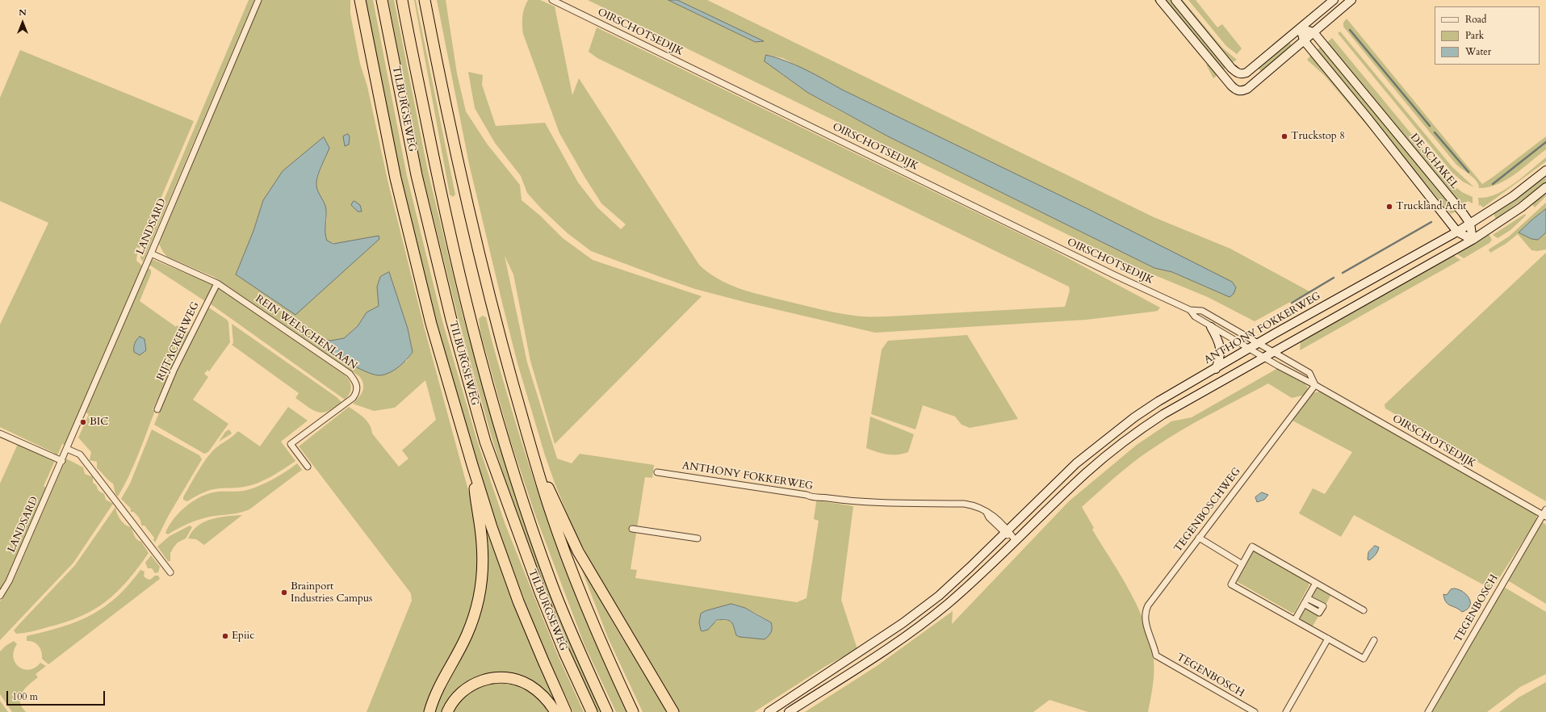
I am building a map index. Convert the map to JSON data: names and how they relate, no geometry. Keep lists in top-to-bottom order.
{
  "streets": {
    "highway": ["TILBURGSEWEG"],
    "main road": ["DE SCHAKEL", "ANTHONY FOKKERWEG"],
    "street": [
      "OIRSCHOTSEDIJK",
      "LANDSARD",
      "REIN WELSCHENLAAN",
      "RIJTACKERWEG",
      "TEGENBOSCHWEG",
      "TEGENBOSCH"
    ]
  },
  "crossings": [
    ["OIRSCHOTSEDIJK", "ANTHONY FOKKERWEG"],
    ["OIRSCHOTSEDIJK", "TEGENBOSCHWEG"],
    ["OIRSCHOTSEDIJK", "TEGENBOSCH"],
    ["DE SCHAKEL", "ANTHONY FOKKERWEG"],
    ["LANDSARD", "REIN WELSCHENLAAN"],
    ["REIN WELSCHENLAAN", "RIJTACKERWEG"],
    ["TEGENBOSCHWEG", "TEGENBOSCH"]
  ],
  "places": [
    "Truckstop 8",
    "Truckland Acht",
    "BIC",
    "Brainport Industries Campus",
    "Epiic"
  ],
  "legend": ["Road", "Park", "Water"],
  "scale_bar": "100 m",
  "north": "top"
}
